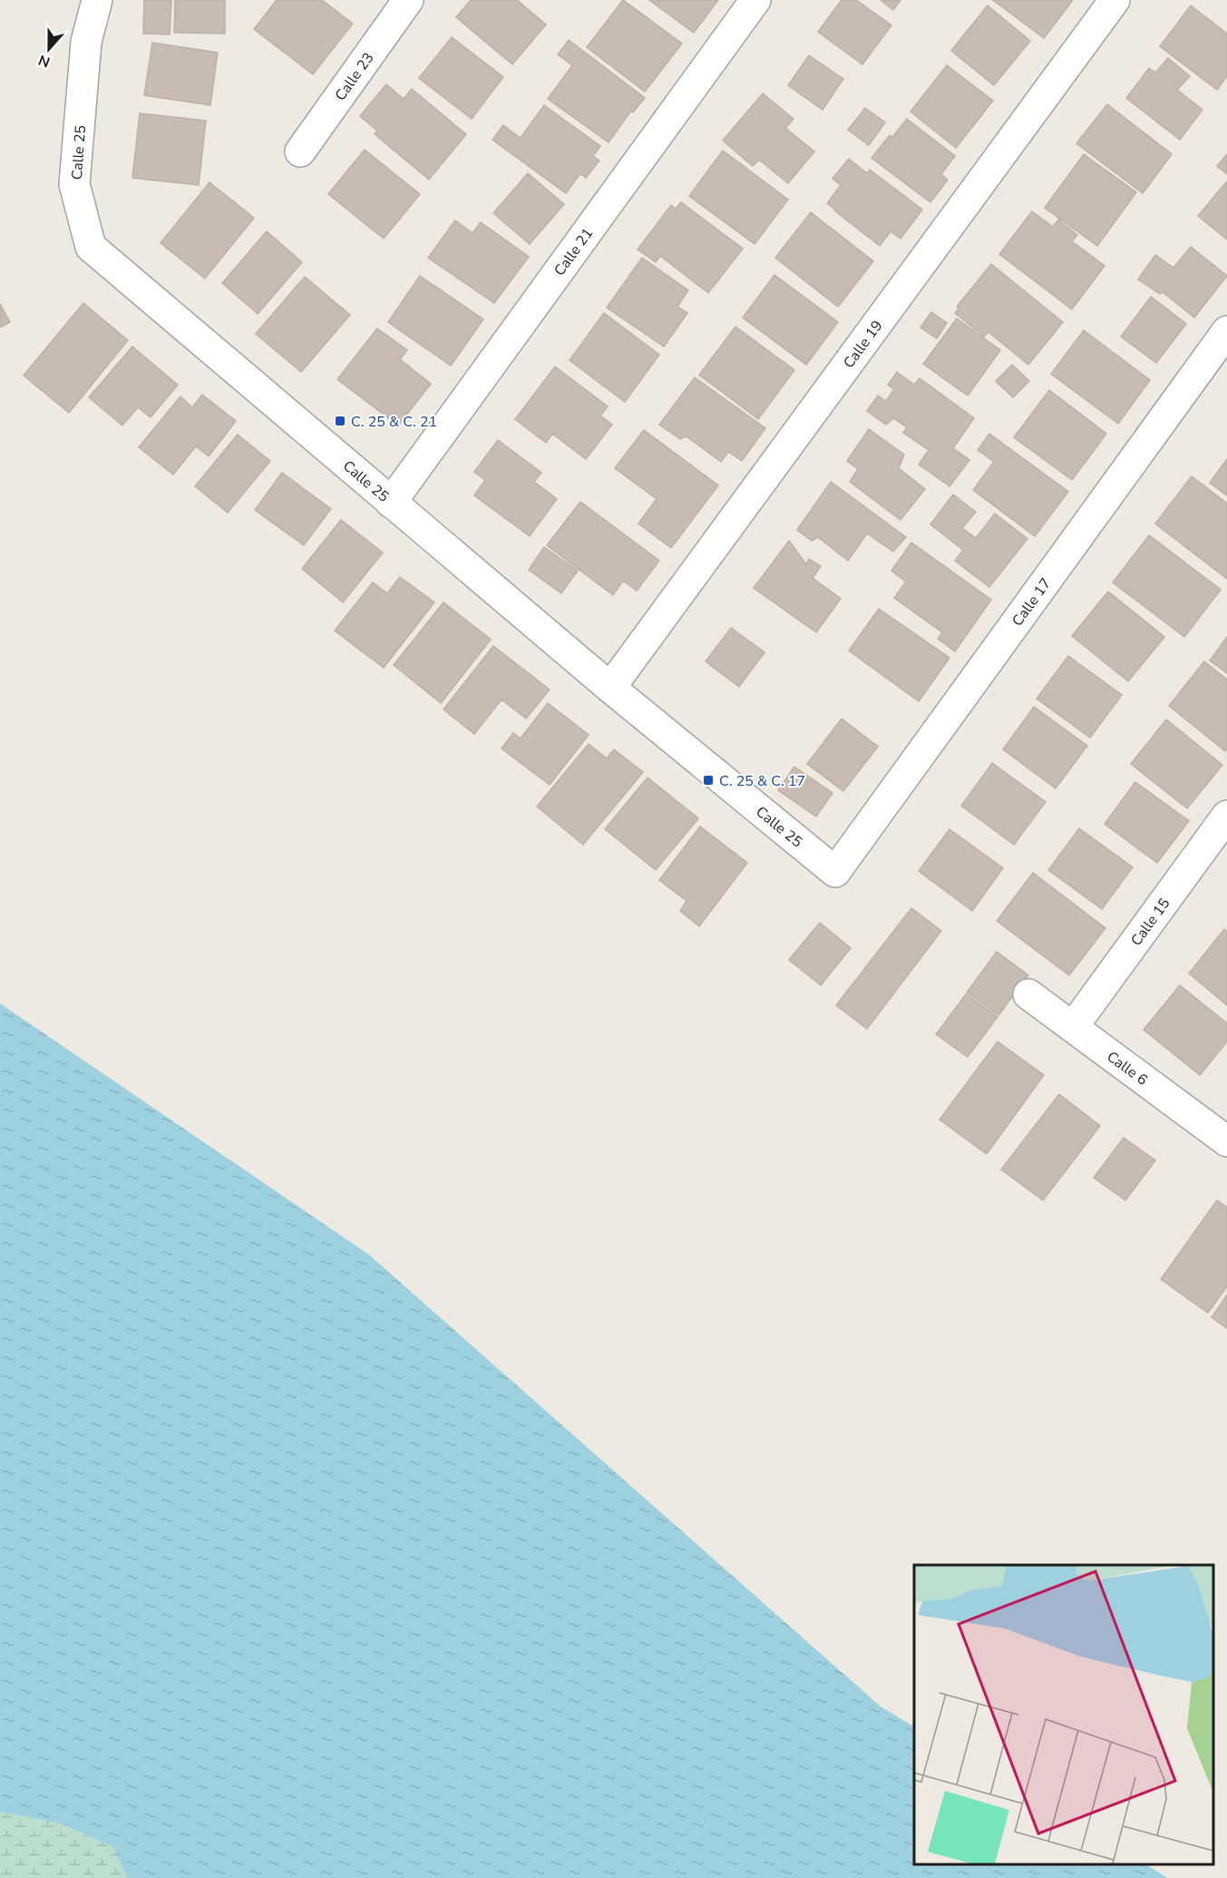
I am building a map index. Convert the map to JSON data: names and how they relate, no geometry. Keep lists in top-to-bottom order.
{
  "streets": {
    "street": [
      "Calle 23",
      "Calle 25",
      "Calle 21",
      "Calle 19",
      "Calle 17",
      "Calle 15",
      "Calle 6"
    ]
  },
  "crossings": [
    ["Calle 25", "Calle 21"],
    ["Calle 25", "Calle 19"],
    ["Calle 25", "Calle 17"],
    ["Calle 15", "Calle 6"]
  ],
  "places": {
    "transit": ["C. 25 & C. 21", "C. 25 & C. 17"]
  },
  "north": "bottom"
}
